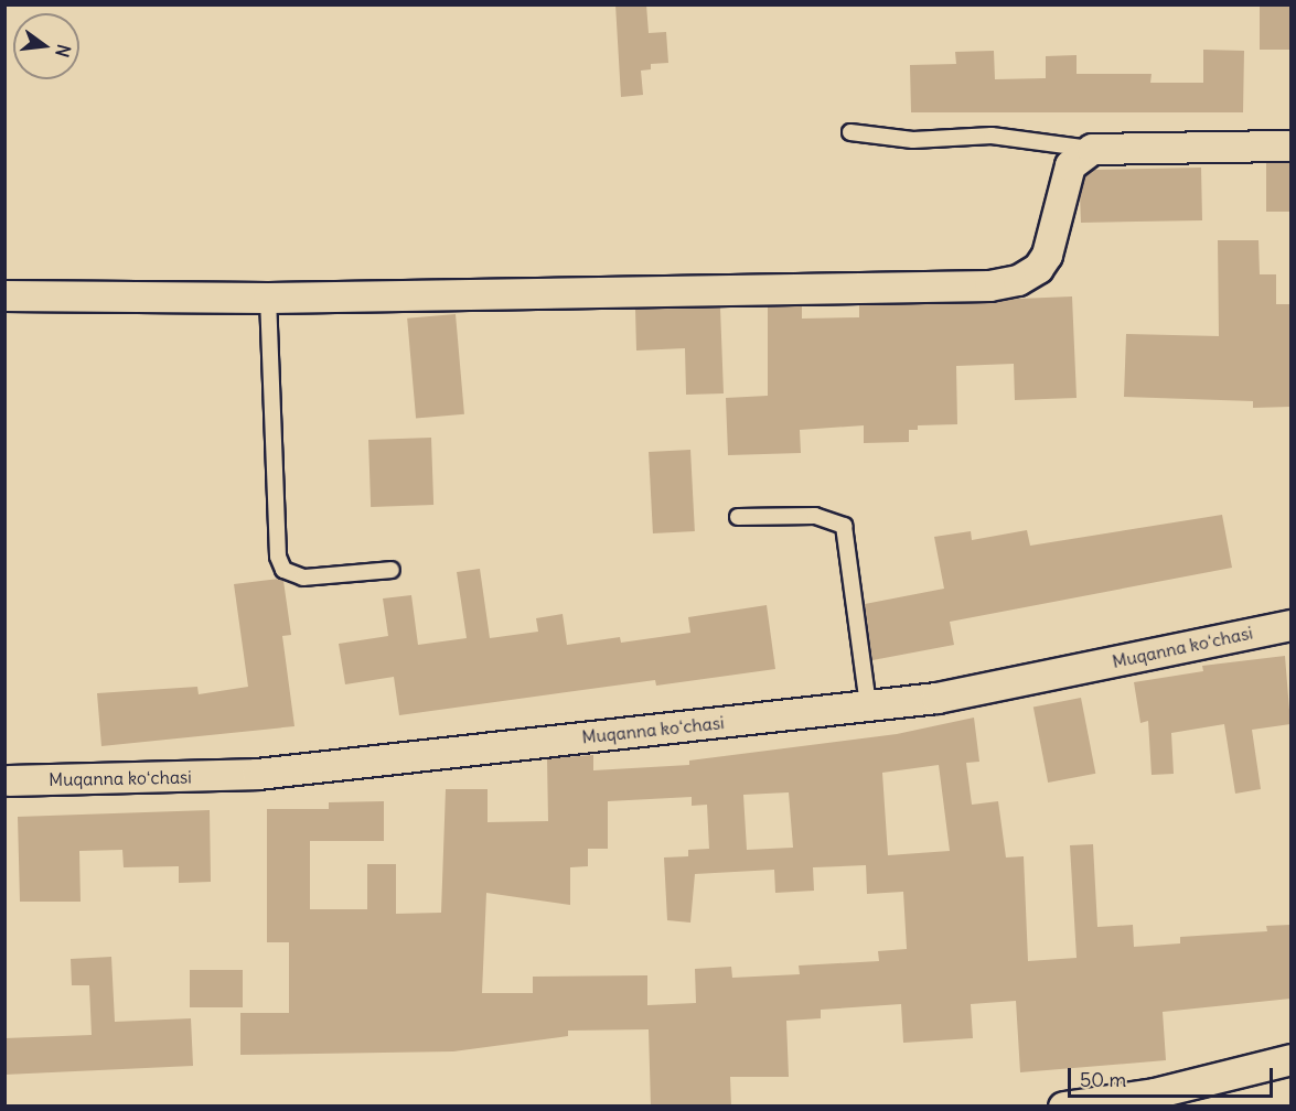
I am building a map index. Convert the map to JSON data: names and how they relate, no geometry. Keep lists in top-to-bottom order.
{
  "streets": {
    "street": ["Muqanna koʻchasi"]
  },
  "scale_bar": "50 m",
  "north": "right"
}
